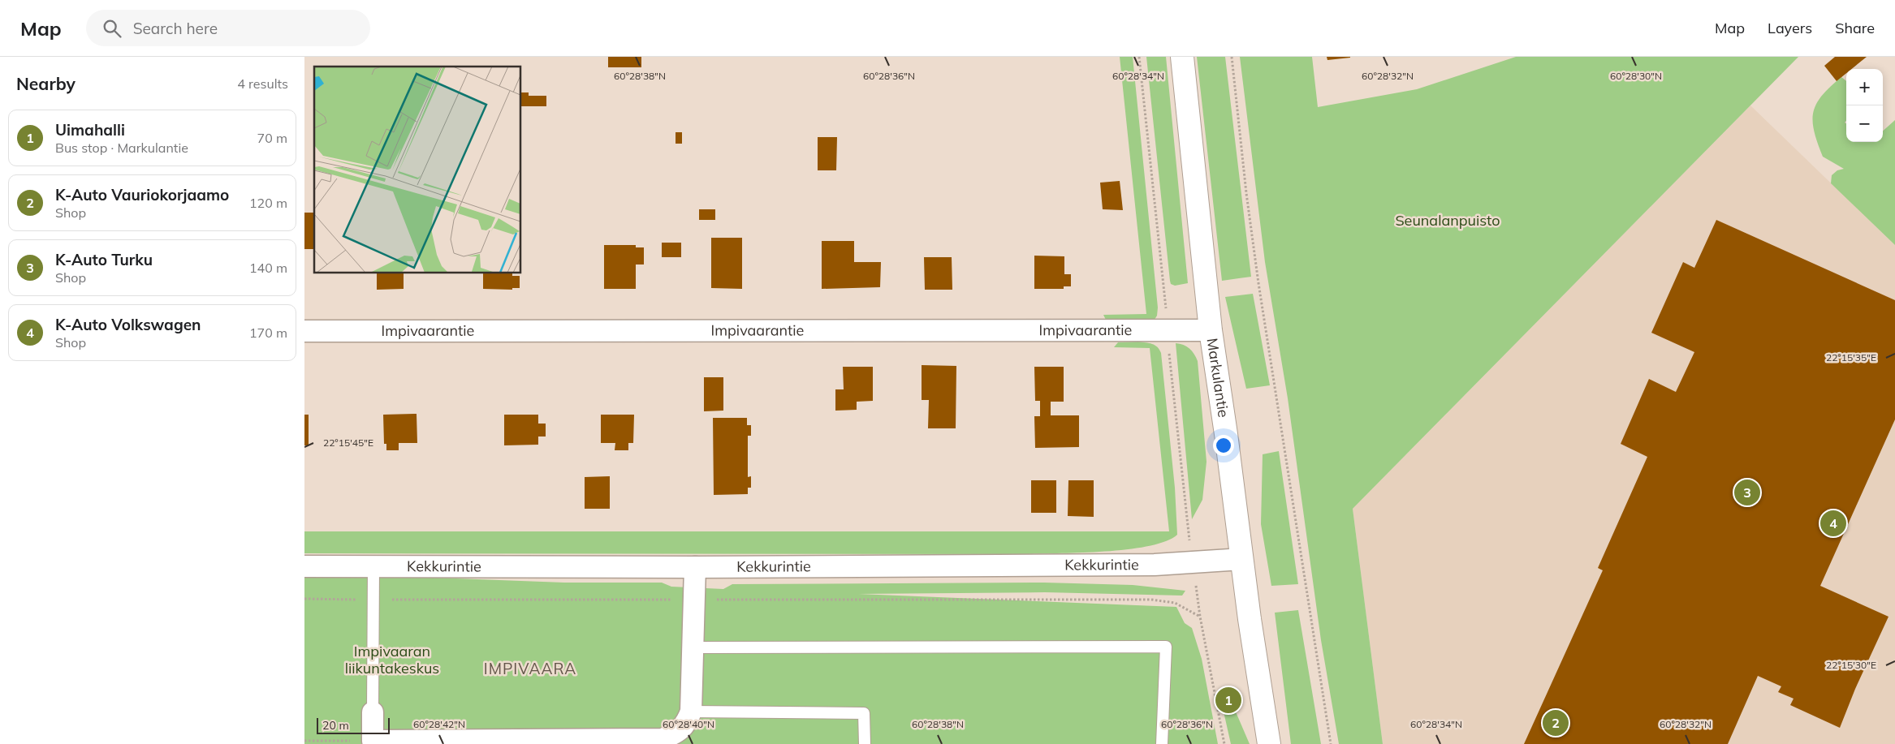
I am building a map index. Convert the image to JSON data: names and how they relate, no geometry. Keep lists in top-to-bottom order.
{
  "streets": {
    "main road": ["Markulantie"],
    "street": ["Impivaarantie", "Kekkurintie"]
  },
  "crossings": [
    ["Impivaarantie", "Markulantie"],
    ["Markulantie", "Kekkurintie"]
  ],
  "districts": ["IMPIVAARA"],
  "parks": ["Seunalanpuisto", "Impivaaran liikuntakeskus"],
  "scale_bar": "20 m",
  "page": {
    "header": "Map",
    "search": "Search here",
    "nav": ["Map", "Layers", "Share"],
    "heading": ["Nearby", "4 results"],
    "map_buttons": ["+", "−"],
    "list": [
      {
        "mark": "1",
        "name": "Uimahalli",
        "note": "Bus stop · Markulantie",
        "value": "70 m"
      },
      {
        "mark": "2",
        "name": "K-Auto Vauriokorjaamo",
        "note": "Shop",
        "value": "120 m"
      },
      {
        "mark": "3",
        "name": "K-Auto Turku",
        "note": "Shop",
        "value": "140 m"
      },
      {
        "mark": "4",
        "name": "K-Auto Volkswagen",
        "note": "Shop",
        "value": "170 m"
      }
    ],
    "pins": [
      "3",
      "4",
      "1",
      "2"
    ],
    "scale": "20 m"
  },
  "coordinates": [
    "60°28'34\"N",
    "60°28'38\"N",
    "60°28'36\"N",
    "60°28'32\"N",
    "60°28'30\"N",
    "22°15'35\"E",
    "22°15'45\"E",
    "22°15'30\"E",
    "60°28'42\"N",
    "60°28'40\"N"
  ]
}
